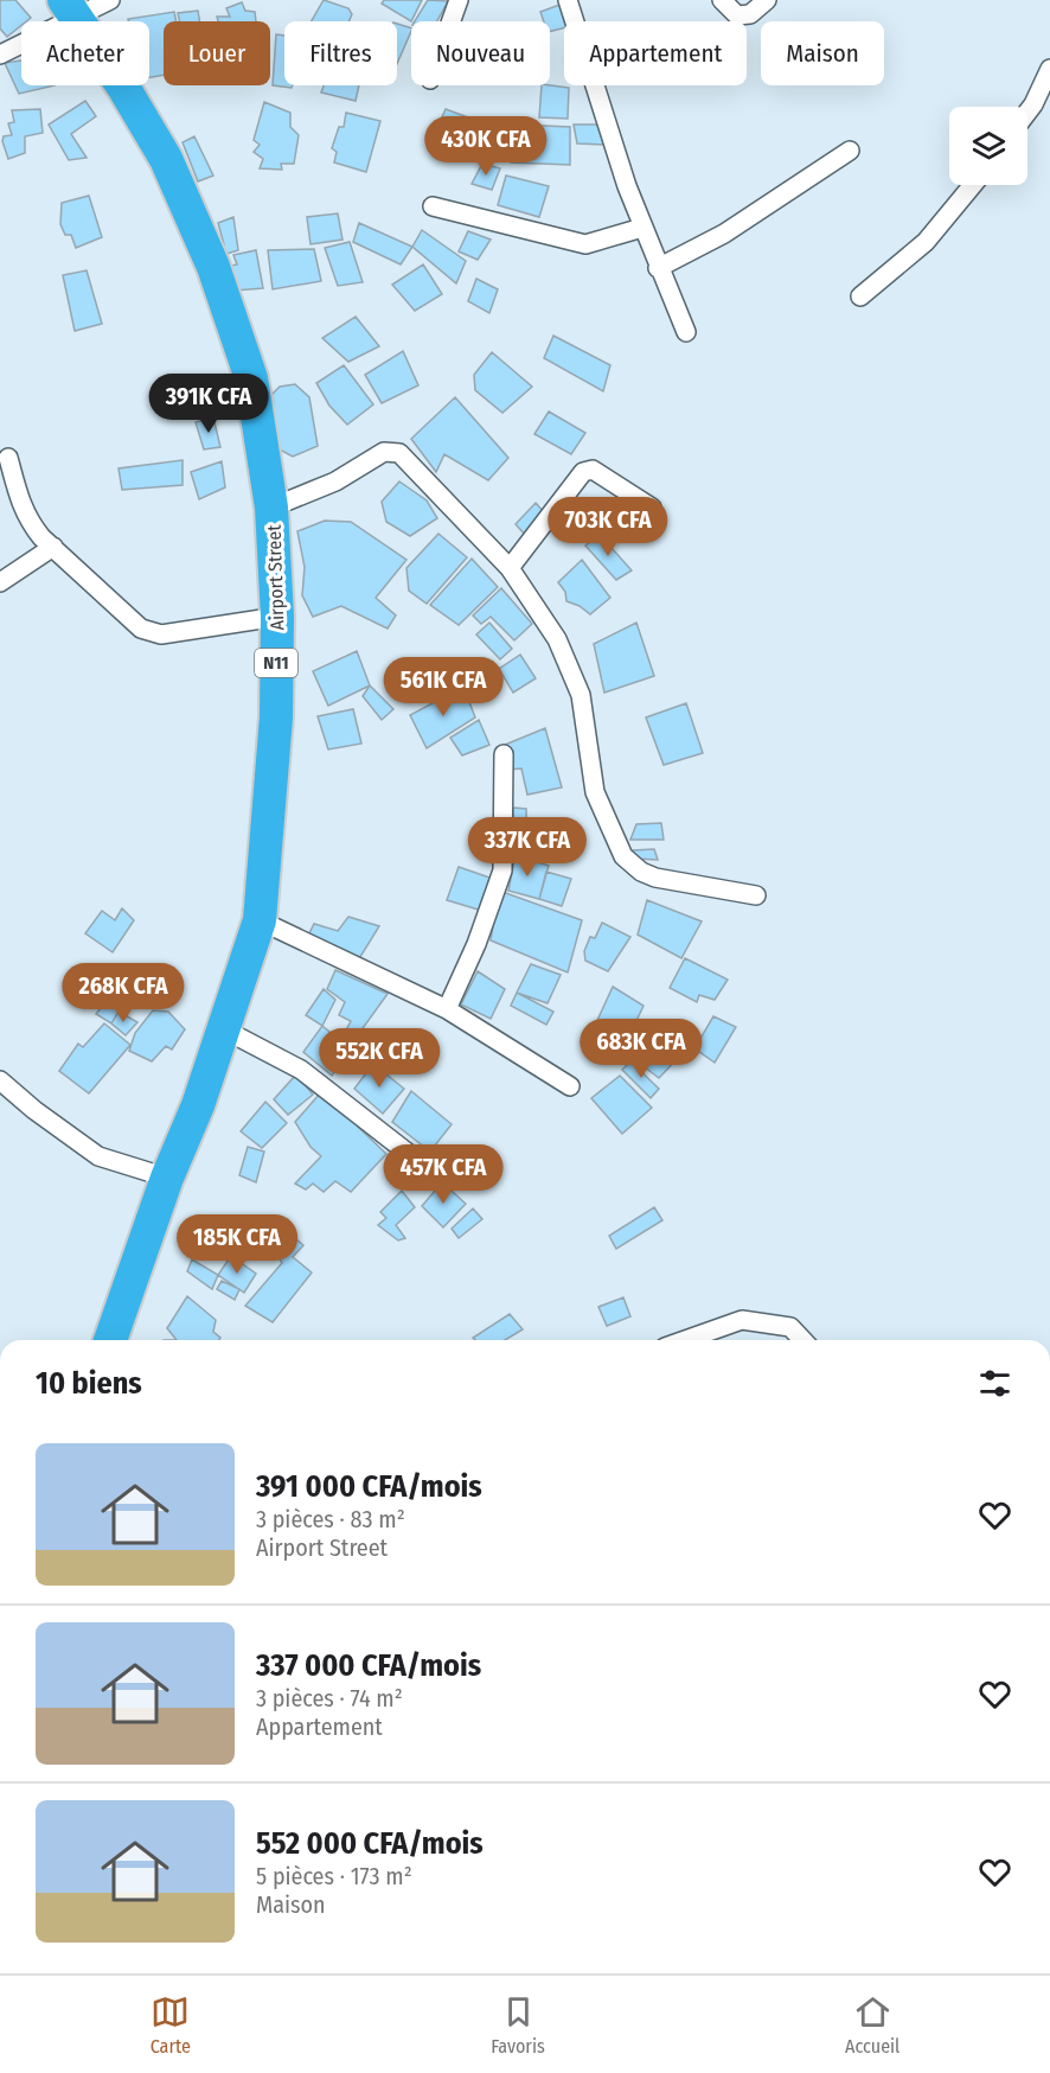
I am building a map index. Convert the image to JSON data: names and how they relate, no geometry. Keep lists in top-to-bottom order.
{
  "streets": {
    "highway": ["Airport Street", "N11"]
  },
  "page": {
    "chip": [
      "Acheter",
      "Louer",
      "Filtres",
      "Nouveau",
      "Appartement",
      "Maison"
    ],
    "price": [
      "430K CFA",
      "391K CFA",
      "703K CFA",
      "561K CFA",
      "337K CFA",
      "268K CFA",
      "683K CFA",
      "552K CFA",
      "457K CFA",
      "185K CFA"
    ],
    "heading": "10 biens",
    "list": [
      {
        "name": "391 000 CFA/mois",
        "note": "3 pièces · 83 m² · Airport Street"
      },
      {
        "name": "337 000 CFA/mois",
        "note": "3 pièces · 74 m² · Appartement"
      },
      {
        "name": "552 000 CFA/mois",
        "note": "5 pièces · 173 m² · Maison"
      }
    ],
    "tabs": ["Carte", "Favoris", "Accueil"]
  }
}
